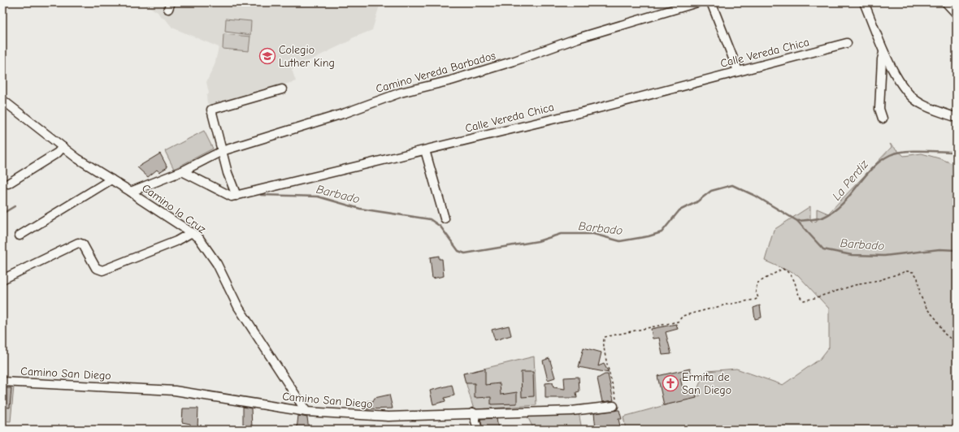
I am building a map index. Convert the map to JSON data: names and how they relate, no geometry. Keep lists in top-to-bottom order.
{
  "streets": {
    "street": [
      "Calle Vereda Chica",
      "Camino Vereda Barbados",
      "Camino la Cruz",
      "Camino San Diego"
    ]
  },
  "crossings": [
    ["Calle Vereda Chica", "Camino Vereda Barbados"],
    ["Camino Vereda Barbados", "Camino la Cruz"],
    ["Camino la Cruz", "Camino San Diego"]
  ],
  "water": ["La Perdiz", "Barbado"],
  "places": {
    "school or university": ["Colegio Luther King"],
    "church": ["Ermita de San Diego"]
  }
}
